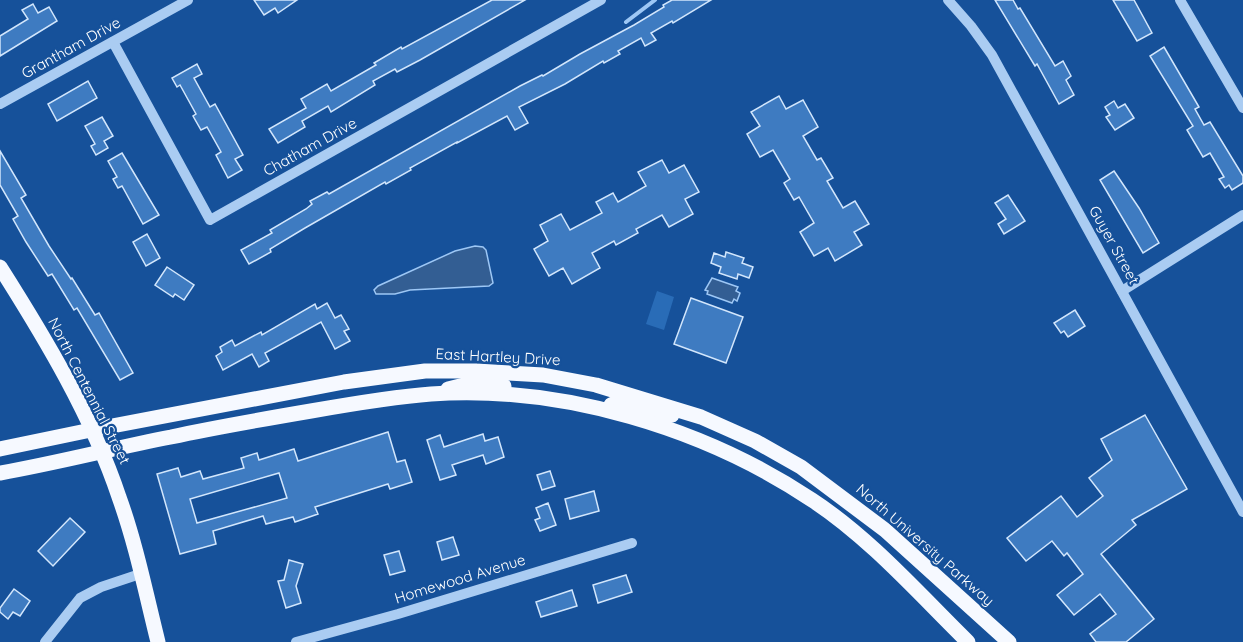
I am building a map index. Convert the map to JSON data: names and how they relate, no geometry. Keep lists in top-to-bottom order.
{
  "streets": {
    "main road": ["East Hartley Drive", "North Centennial Street", "North University Parkway"],
    "street": [
      "Grantham Drive",
      "Chatham Drive",
      "Guyer Street",
      "Homewood Avenue"
    ]
  },
  "crossings": [
    ["Grantham Drive", "Chatham Drive"],
    ["East Hartley Drive", "North Centennial Street"],
    ["East Hartley Drive", "North University Parkway"]
  ]
}
